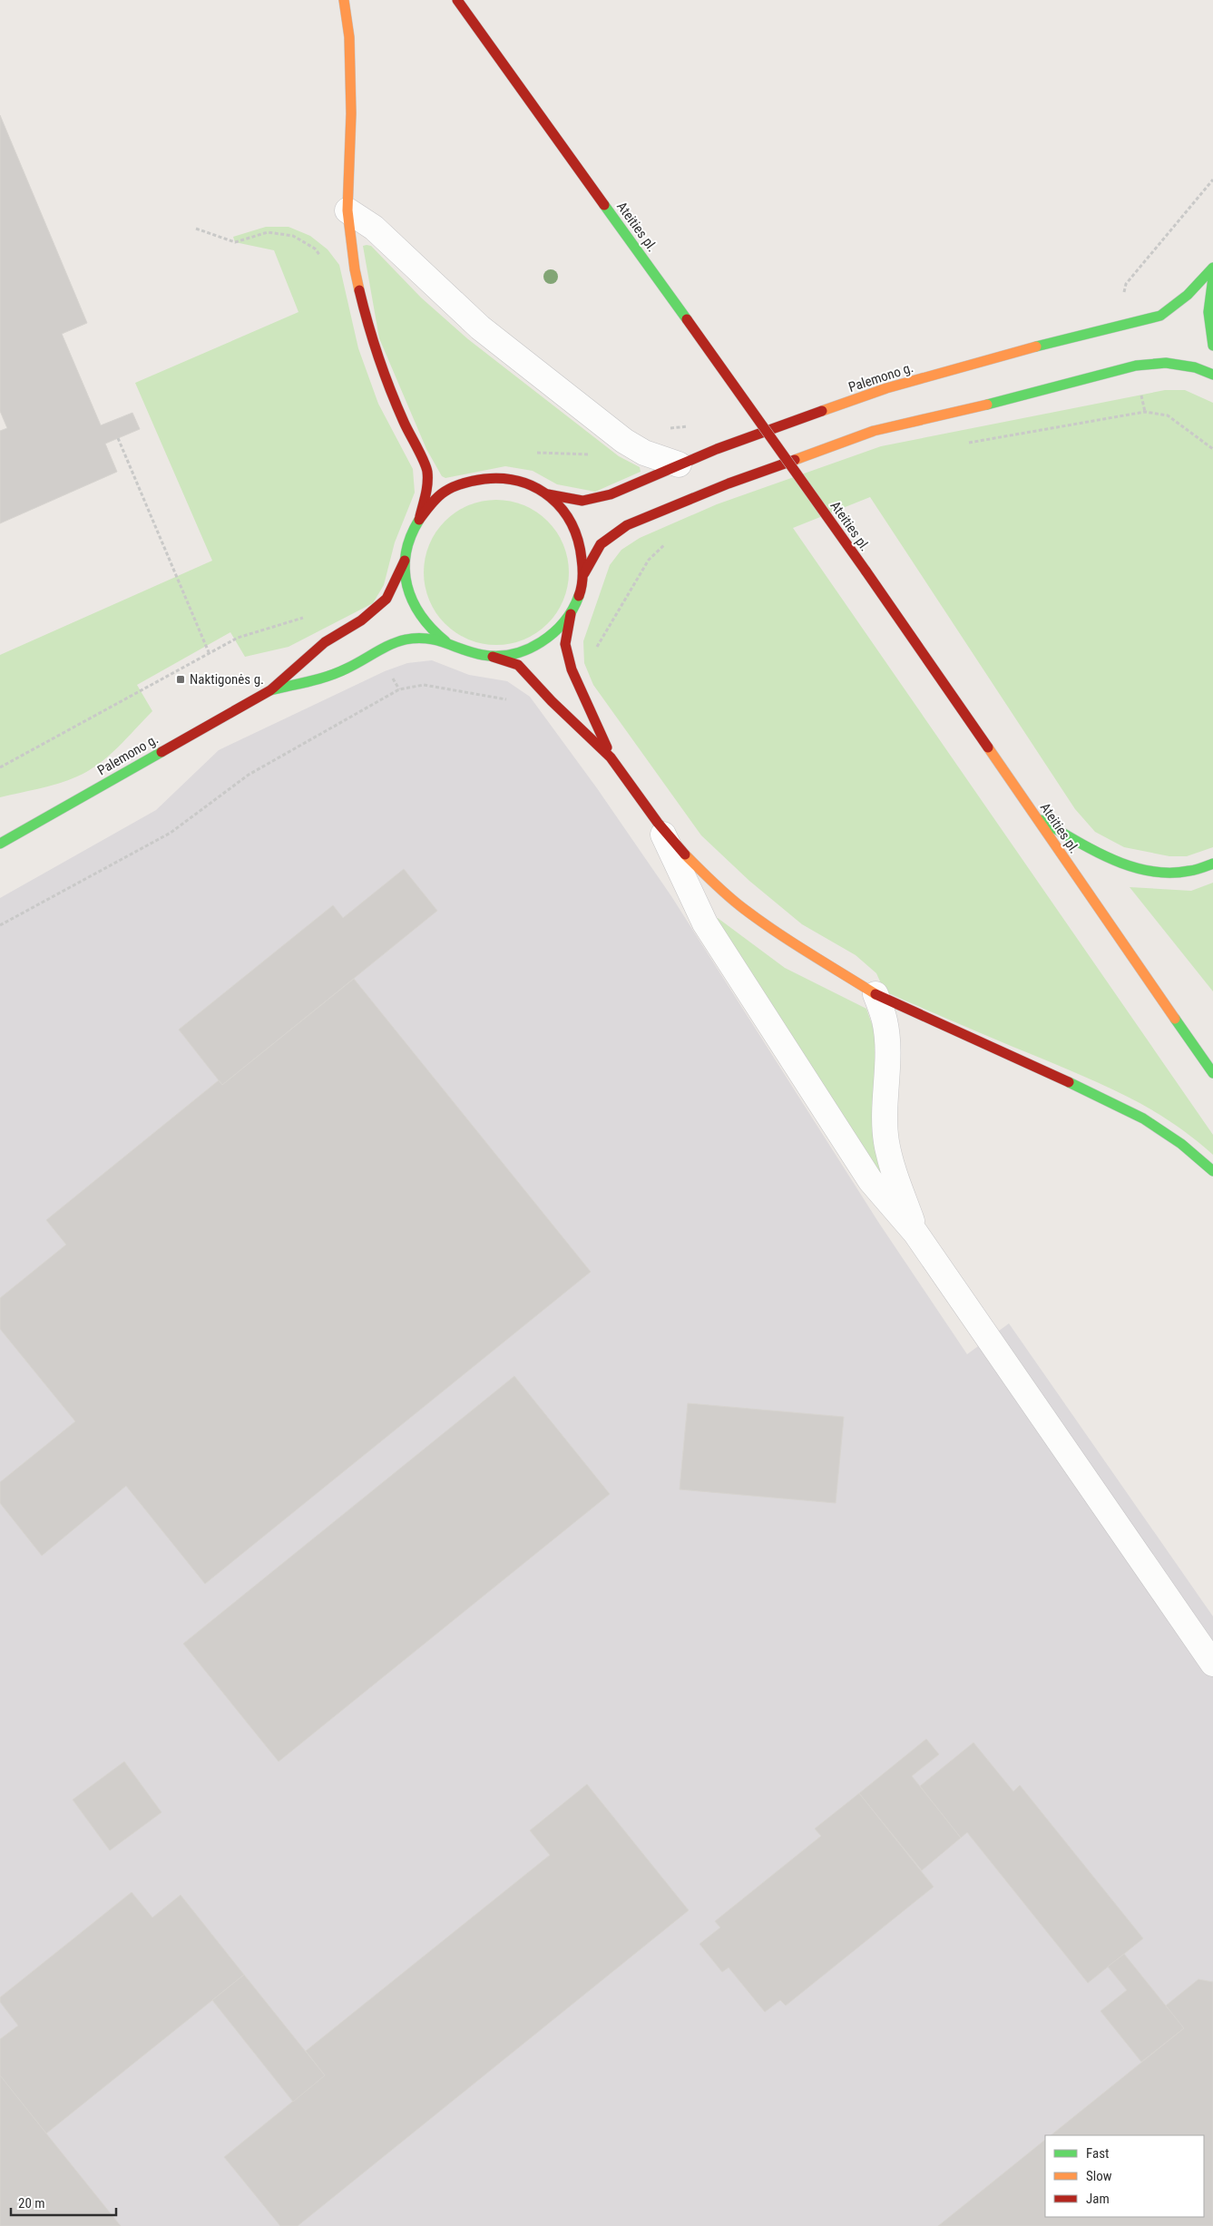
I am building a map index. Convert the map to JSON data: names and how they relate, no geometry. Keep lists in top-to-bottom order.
{
  "streets": {
    "main road": ["Ateities pl.", "Palemono g."]
  },
  "places": {
    "transit": ["Naktigonės g."]
  },
  "legend": ["Fast", "Slow", "Jam"],
  "scale_bar": "20 m"
}
